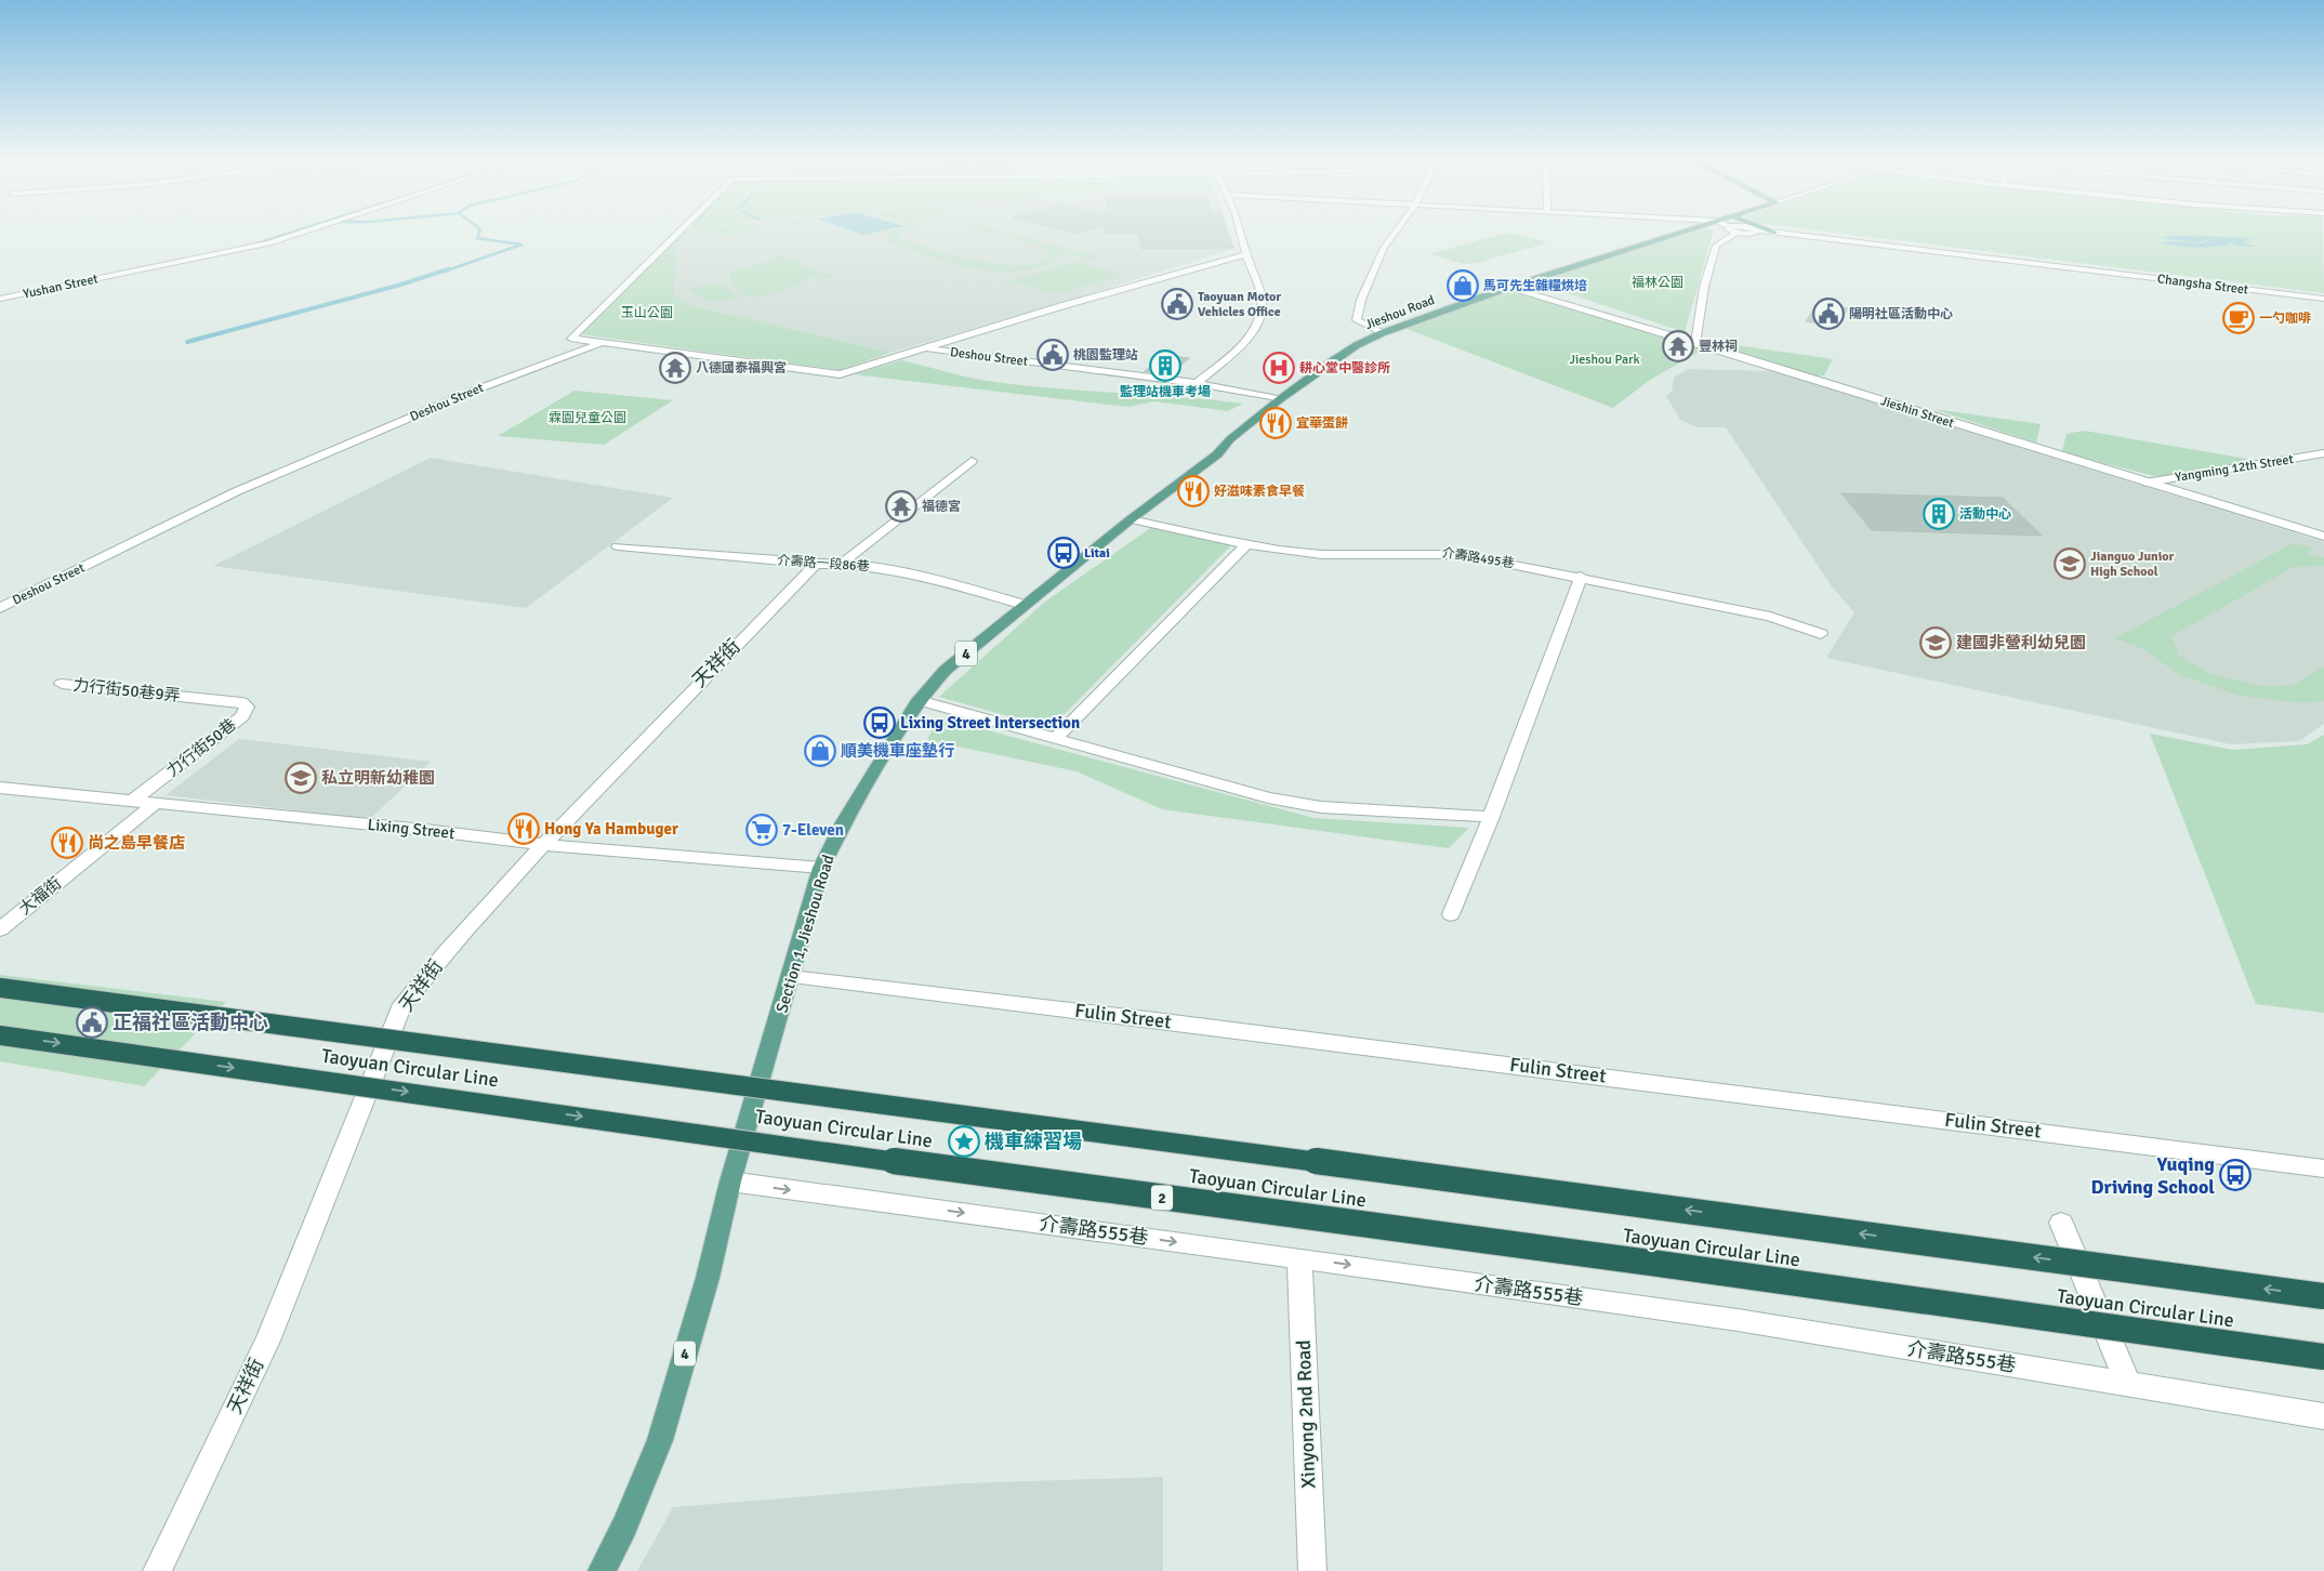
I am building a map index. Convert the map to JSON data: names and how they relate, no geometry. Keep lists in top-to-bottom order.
{
  "streets": {
    "highway": ["Taoyuan Circular Line", "2"],
    "main road": ["Jieshou Road", "4", "Section 1, Jieshou Road"],
    "street": [
      "Changsha Street",
      "Yushan Street",
      "Deshou Street",
      "Jieshin Street",
      "Yangming 12th Street",
      "介壽路495巷",
      "介壽路一段86巷",
      "天祥街",
      "力行街50巷9弄",
      "力行街50巷",
      "Lixing Street",
      "大福街",
      "Fulin Street",
      "介壽路555巷",
      "Xinyong 2nd Road"
    ]
  },
  "crossings": [
    ["Jieshou Road", "Deshou Street"],
    ["Jieshou Road", "Jieshin Street"],
    ["Jieshou Road", "Section 1, Jieshou Road"],
    ["Jieshin Street", "Yangming 12th Street"],
    ["介壽路495巷", "Section 1, Jieshou Road"],
    ["介壽路一段86巷", "天祥街"],
    ["介壽路一段86巷", "Section 1, Jieshou Road"],
    ["天祥街", "Lixing Street"],
    ["力行街50巷9弄", "力行街50巷"],
    ["力行街50巷", "Lixing Street"],
    ["Lixing Street", "大福街"],
    ["Lixing Street", "Section 1, Jieshou Road"],
    ["Section 1, Jieshou Road", "Fulin Street"],
    ["Section 1, Jieshou Road", "介壽路555巷"],
    ["介壽路555巷", "Xinyong 2nd Road"]
  ],
  "one_way": ["介壽路555巷"],
  "parks": [
    "福林公園",
    "玉山公園",
    "Jieshou Park",
    "霖園兒童公園"
  ],
  "places": {
    "shop": ["馬可先生雜糧烘培", "順美機車座墊行"],
    "public building": [
      "Taoyuan Motor Vehicles Office",
      "陽明社區活動中心",
      "桃園監理站",
      "正福社區活動中心"
    ],
    "cafe": ["一勺咖啡"],
    "temple": ["豐林祠", "八德國泰福興宮", "福德宮"],
    "building": ["監理站機車考場", "活動中心"],
    "hospital": ["耕心堂中醫診所"],
    "restaurant": [
      "宜華蛋餅",
      "好滋味素食早餐",
      "Hong Ya Hambuger",
      "尚之島早餐店"
    ],
    "bus stop": ["Litai", "Lixing Street Intersection", "Yuqing Driving School"],
    "school or university": ["Jianguo Junior High School", "建國非營利幼兒園", "私立明新幼稚園"],
    "supermarket": ["7-Eleven"],
    "place": ["機車練習場"]
  }
}
